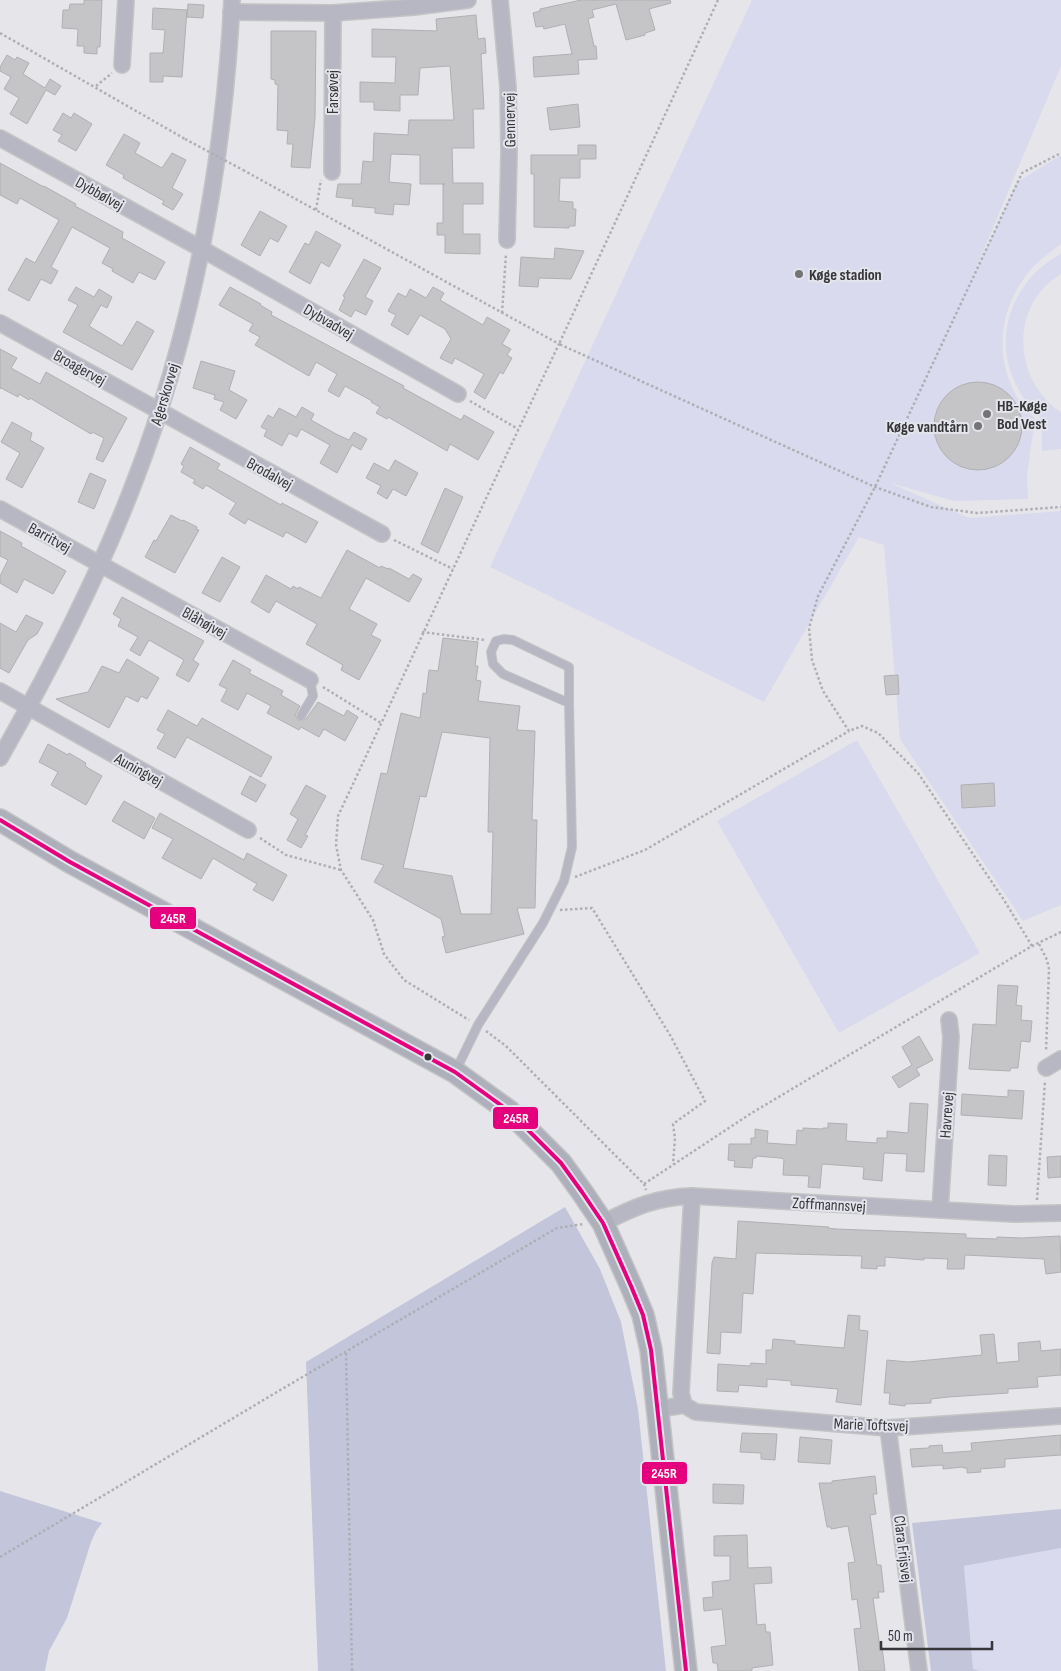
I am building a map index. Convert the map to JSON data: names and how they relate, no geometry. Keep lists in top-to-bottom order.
{
  "streets": {
    "street": [
      "Farsøvej",
      "Gennervej",
      "Dybbølvej",
      "Dybvadvej",
      "Broagervej",
      "Agerskovvej",
      "Brodalvej",
      "Barritvej",
      "Blåhøjvej",
      "Auningvej",
      "Havrevej",
      "Zoffmannsvej",
      "Marie Toftsvej",
      "Clara Frijsvej"
    ]
  },
  "crossings": [
    ["Dybbølvej", "Dybvadvej"],
    ["Dybbølvej", "Agerskovvej"],
    ["Dybvadvej", "Agerskovvej"],
    ["Broagervej", "Agerskovvej"],
    ["Broagervej", "Brodalvej"],
    ["Agerskovvej", "Brodalvej"],
    ["Agerskovvej", "Barritvej"],
    ["Agerskovvej", "Blåhøjvej"],
    ["Agerskovvej", "Auningvej"],
    ["Barritvej", "Blåhøjvej"],
    ["Havrevej", "Zoffmannsvej"],
    ["Marie Toftsvej", "Clara Frijsvej"]
  ],
  "places": ["Køge stadion", "HB-Køge Bod Vest", "Køge vandtårn"],
  "lines": ["transit line 245R"],
  "scale_bar": "50 m"
}
